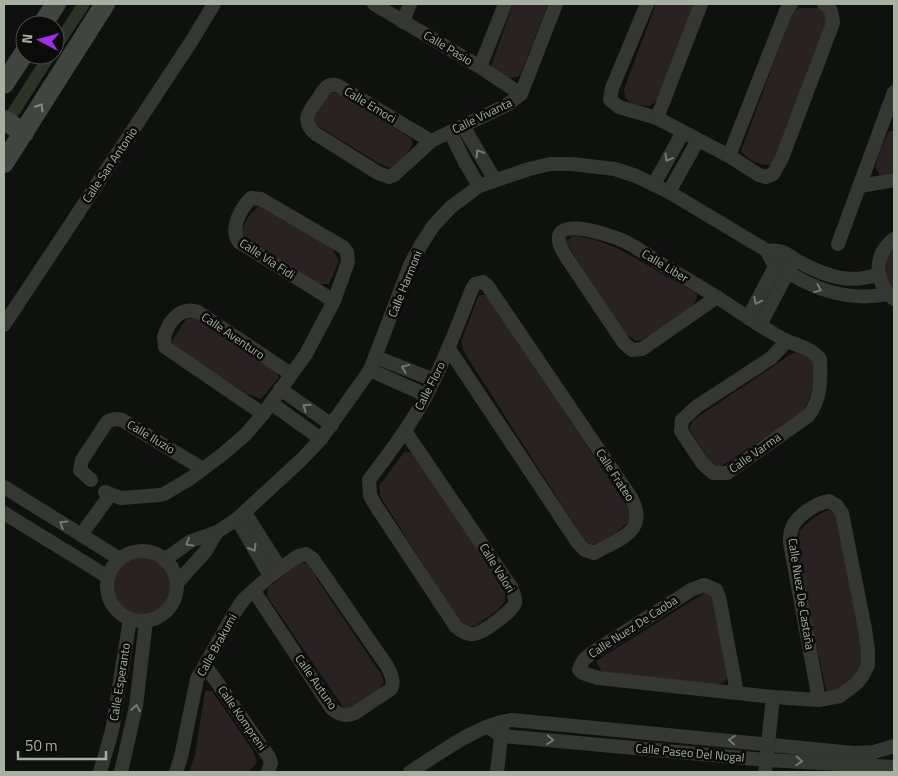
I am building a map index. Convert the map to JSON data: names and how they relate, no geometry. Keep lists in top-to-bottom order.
{
  "streets": {
    "street": [
      "Calle Pasio",
      "Calle Emoci",
      "Calle Vivanta",
      "Calle San Antonio",
      "Calle Vía Fidi",
      "Calle Liber",
      "Calle Harmoni",
      "Calle Aventuro",
      "Calle Floro",
      "Calle Iluzio",
      "Calle Varma",
      "Calle Frateo",
      "Calle Valori",
      "Calle Nuez De Castaña",
      "Calle Nuez De Caoba",
      "Calle Brakumi",
      "Calle Esperanto",
      "Calle Autuno",
      "Calle Kompreni",
      "Calle Paseo Del Nogal"
    ]
  },
  "crossings": [
    ["Calle Pasio", "Calle Vivanta"],
    ["Calle Emoci", "Calle Vivanta"],
    ["Calle Liber", "Calle Varma"],
    ["Calle Harmoni", "Calle Esperanto"],
    ["Calle Floro", "Calle Frateo"],
    ["Calle Floro", "Calle Valori"],
    ["Calle Nuez De Castaña", "Calle Nuez De Caoba"],
    ["Calle Brakumi", "Calle Autuno"],
    ["Calle Brakumi", "Calle Kompreni"]
  ],
  "scale_bar": "50 m",
  "north": "left"
}
